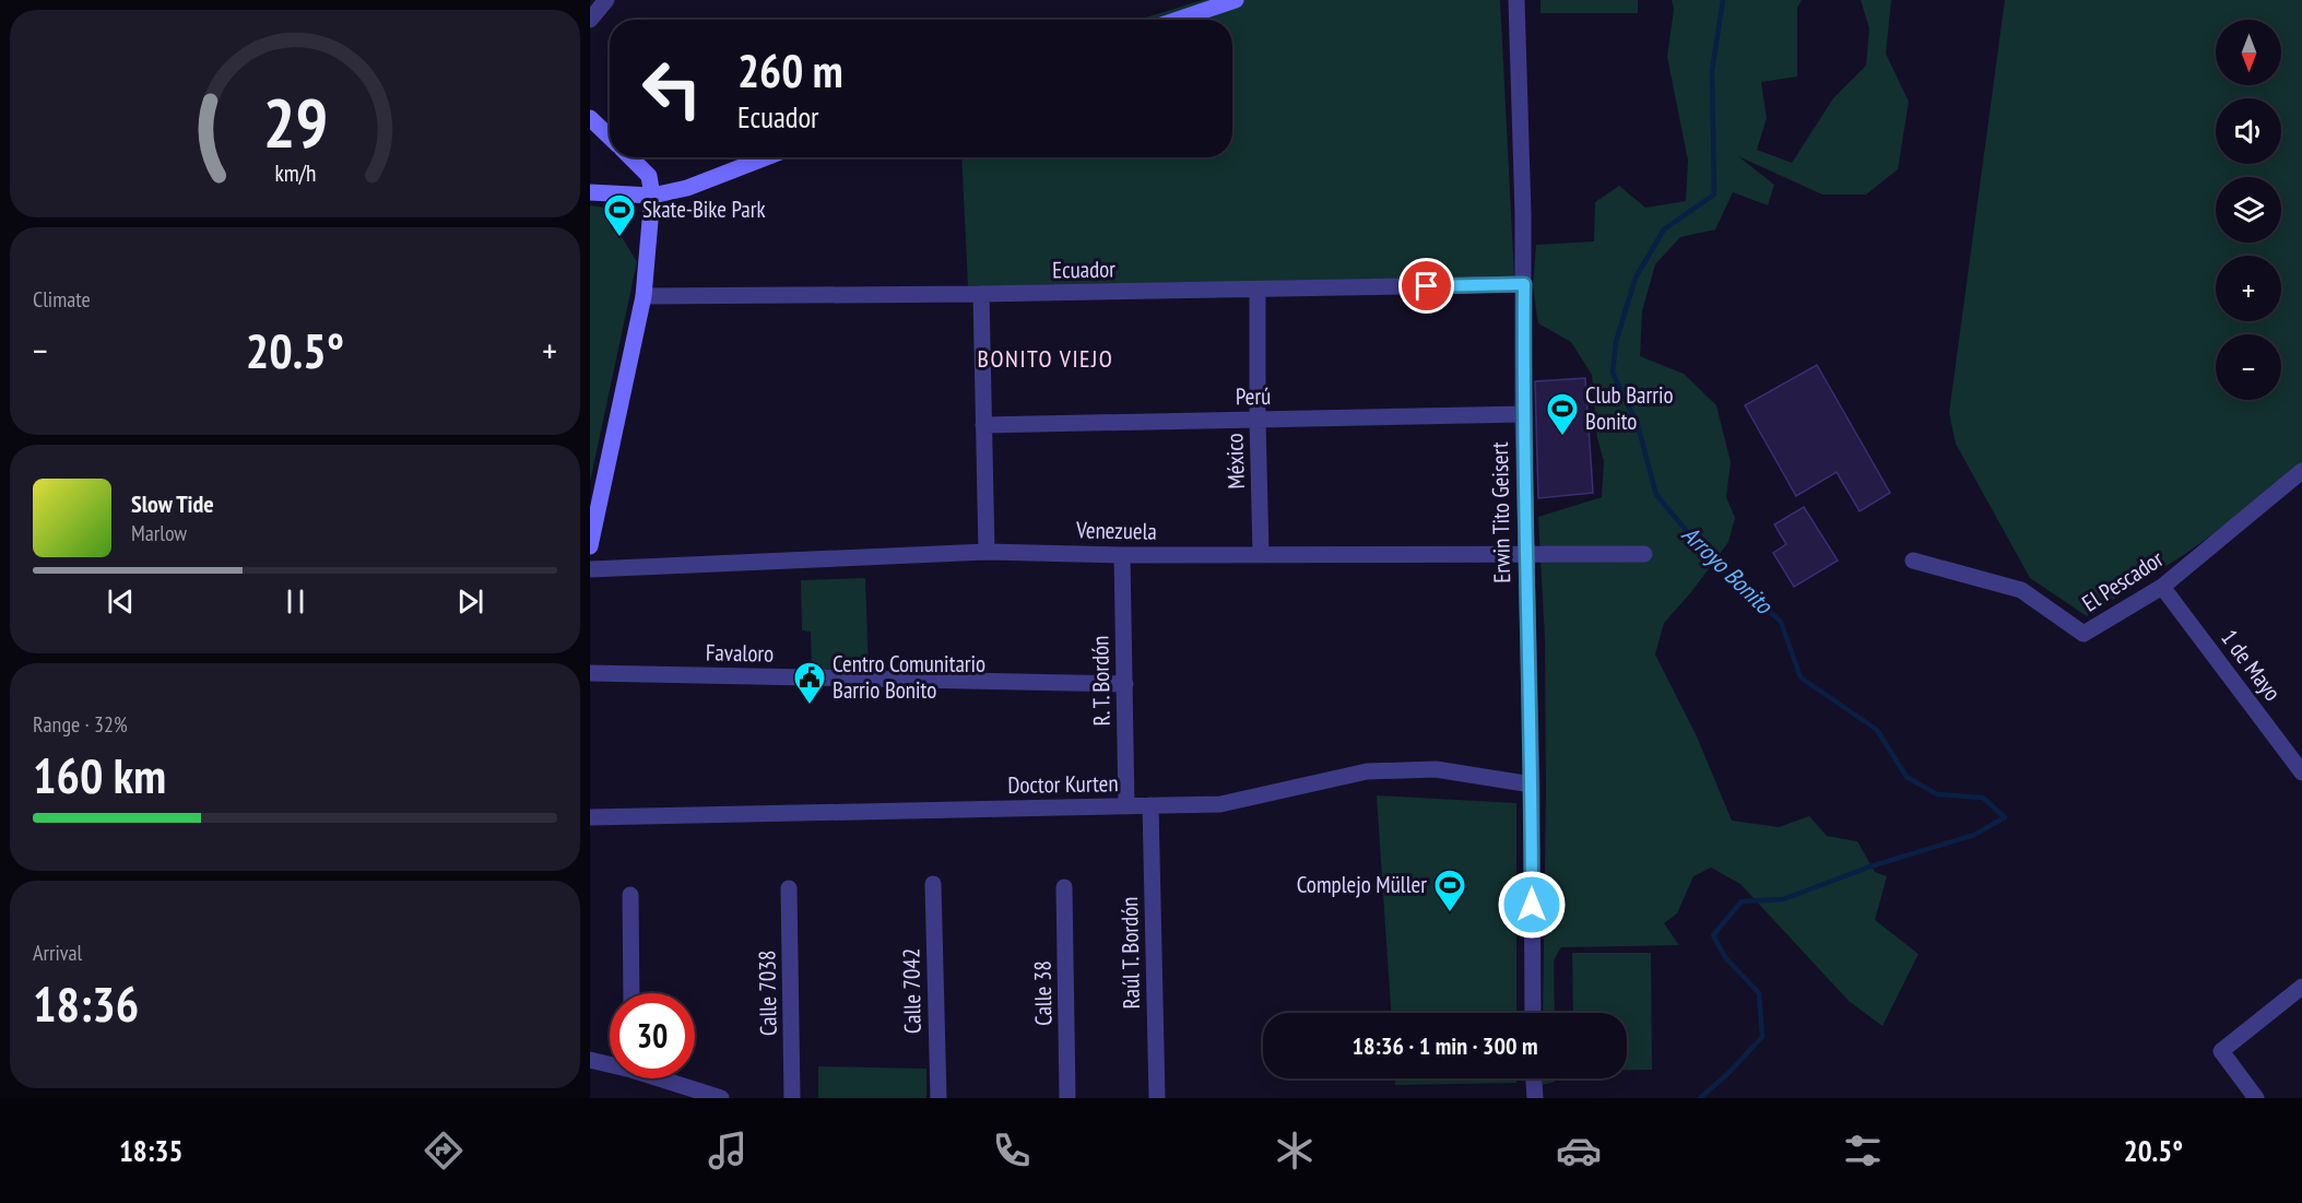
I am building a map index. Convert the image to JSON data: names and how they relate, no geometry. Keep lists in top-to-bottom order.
{
  "streets": {
    "street": [
      "Ecuador",
      "Perú",
      "México",
      "Erwin Tito Geisert",
      "Venezuela",
      "El Pescador",
      "Favaloro",
      "1 de Mayo",
      "R. T. Bordón",
      "Doctor Kurten",
      "Raúl T. Bordón",
      "Calle 7042",
      "Calle 7038",
      "Calle 38"
    ]
  },
  "crossings": [
    ["Ecuador", "México"],
    ["Ecuador", "Erwin Tito Geisert"],
    ["Perú", "México"],
    ["Perú", "Erwin Tito Geisert"],
    ["México", "Venezuela"],
    ["Erwin Tito Geisert", "Venezuela"],
    ["Erwin Tito Geisert", "Doctor Kurten"],
    ["Venezuela", "R. T. Bordón"],
    ["El Pescador", "1 de Mayo"],
    ["Favaloro", "R. T. Bordón"],
    ["R. T. Bordón", "Doctor Kurten"],
    ["Doctor Kurten", "Raúl T. Bordón"]
  ],
  "districts": ["BONITO VIEJO"],
  "water": ["Arroyo Bonito"],
  "places": {
    "sports": ["Skate-Bike Park", "Club Barrio Bonito", "Complejo Müller"],
    "public building": ["Centro Comunitario Barrio Bonito"]
  },
  "north": "bottom",
  "page": {
    "map_buttons": ["+", "−"],
    "turn": ["260 m", "Ecuador"],
    "tile": [
      "Climate",
      ["Range · 32%", "160 km"],
      ["Arrival", "18:36"]
    ],
    "heat": ["−", "20.5°", "+"],
    "song": ["Slow Tide", "Marlow"],
    "limit": "30",
    "trip": "18:36 · 1 min · 300 m",
    "tabs": ["18:35", "20.5°"],
    "gauge": ["29", "km/h"]
  }
}
